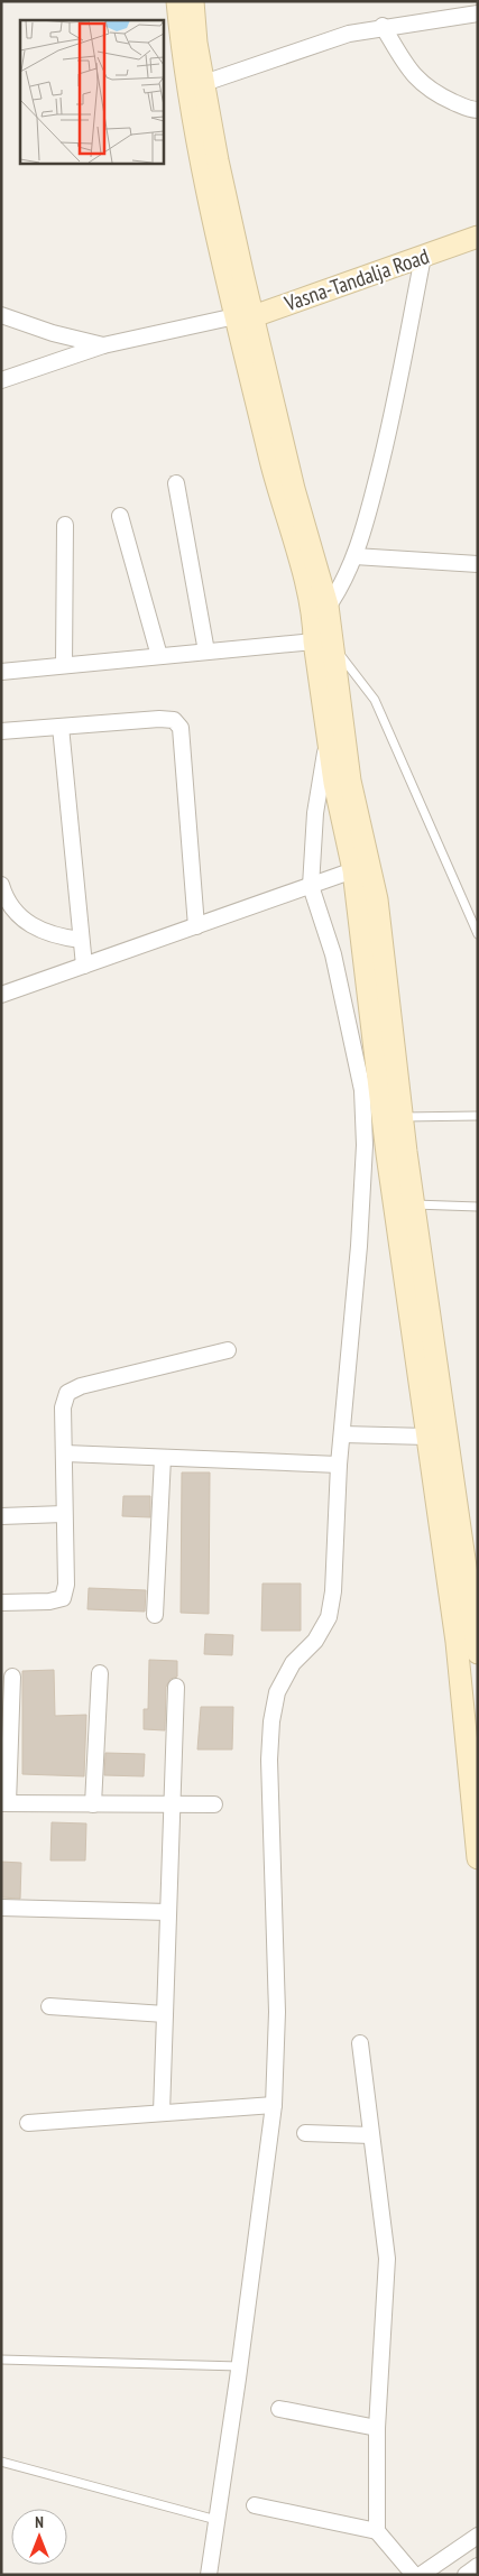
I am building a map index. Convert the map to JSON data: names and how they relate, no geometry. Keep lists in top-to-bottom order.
{
  "streets": {
    "street": ["Vasna-Tandalja Road"]
  },
  "north": "top"
}
